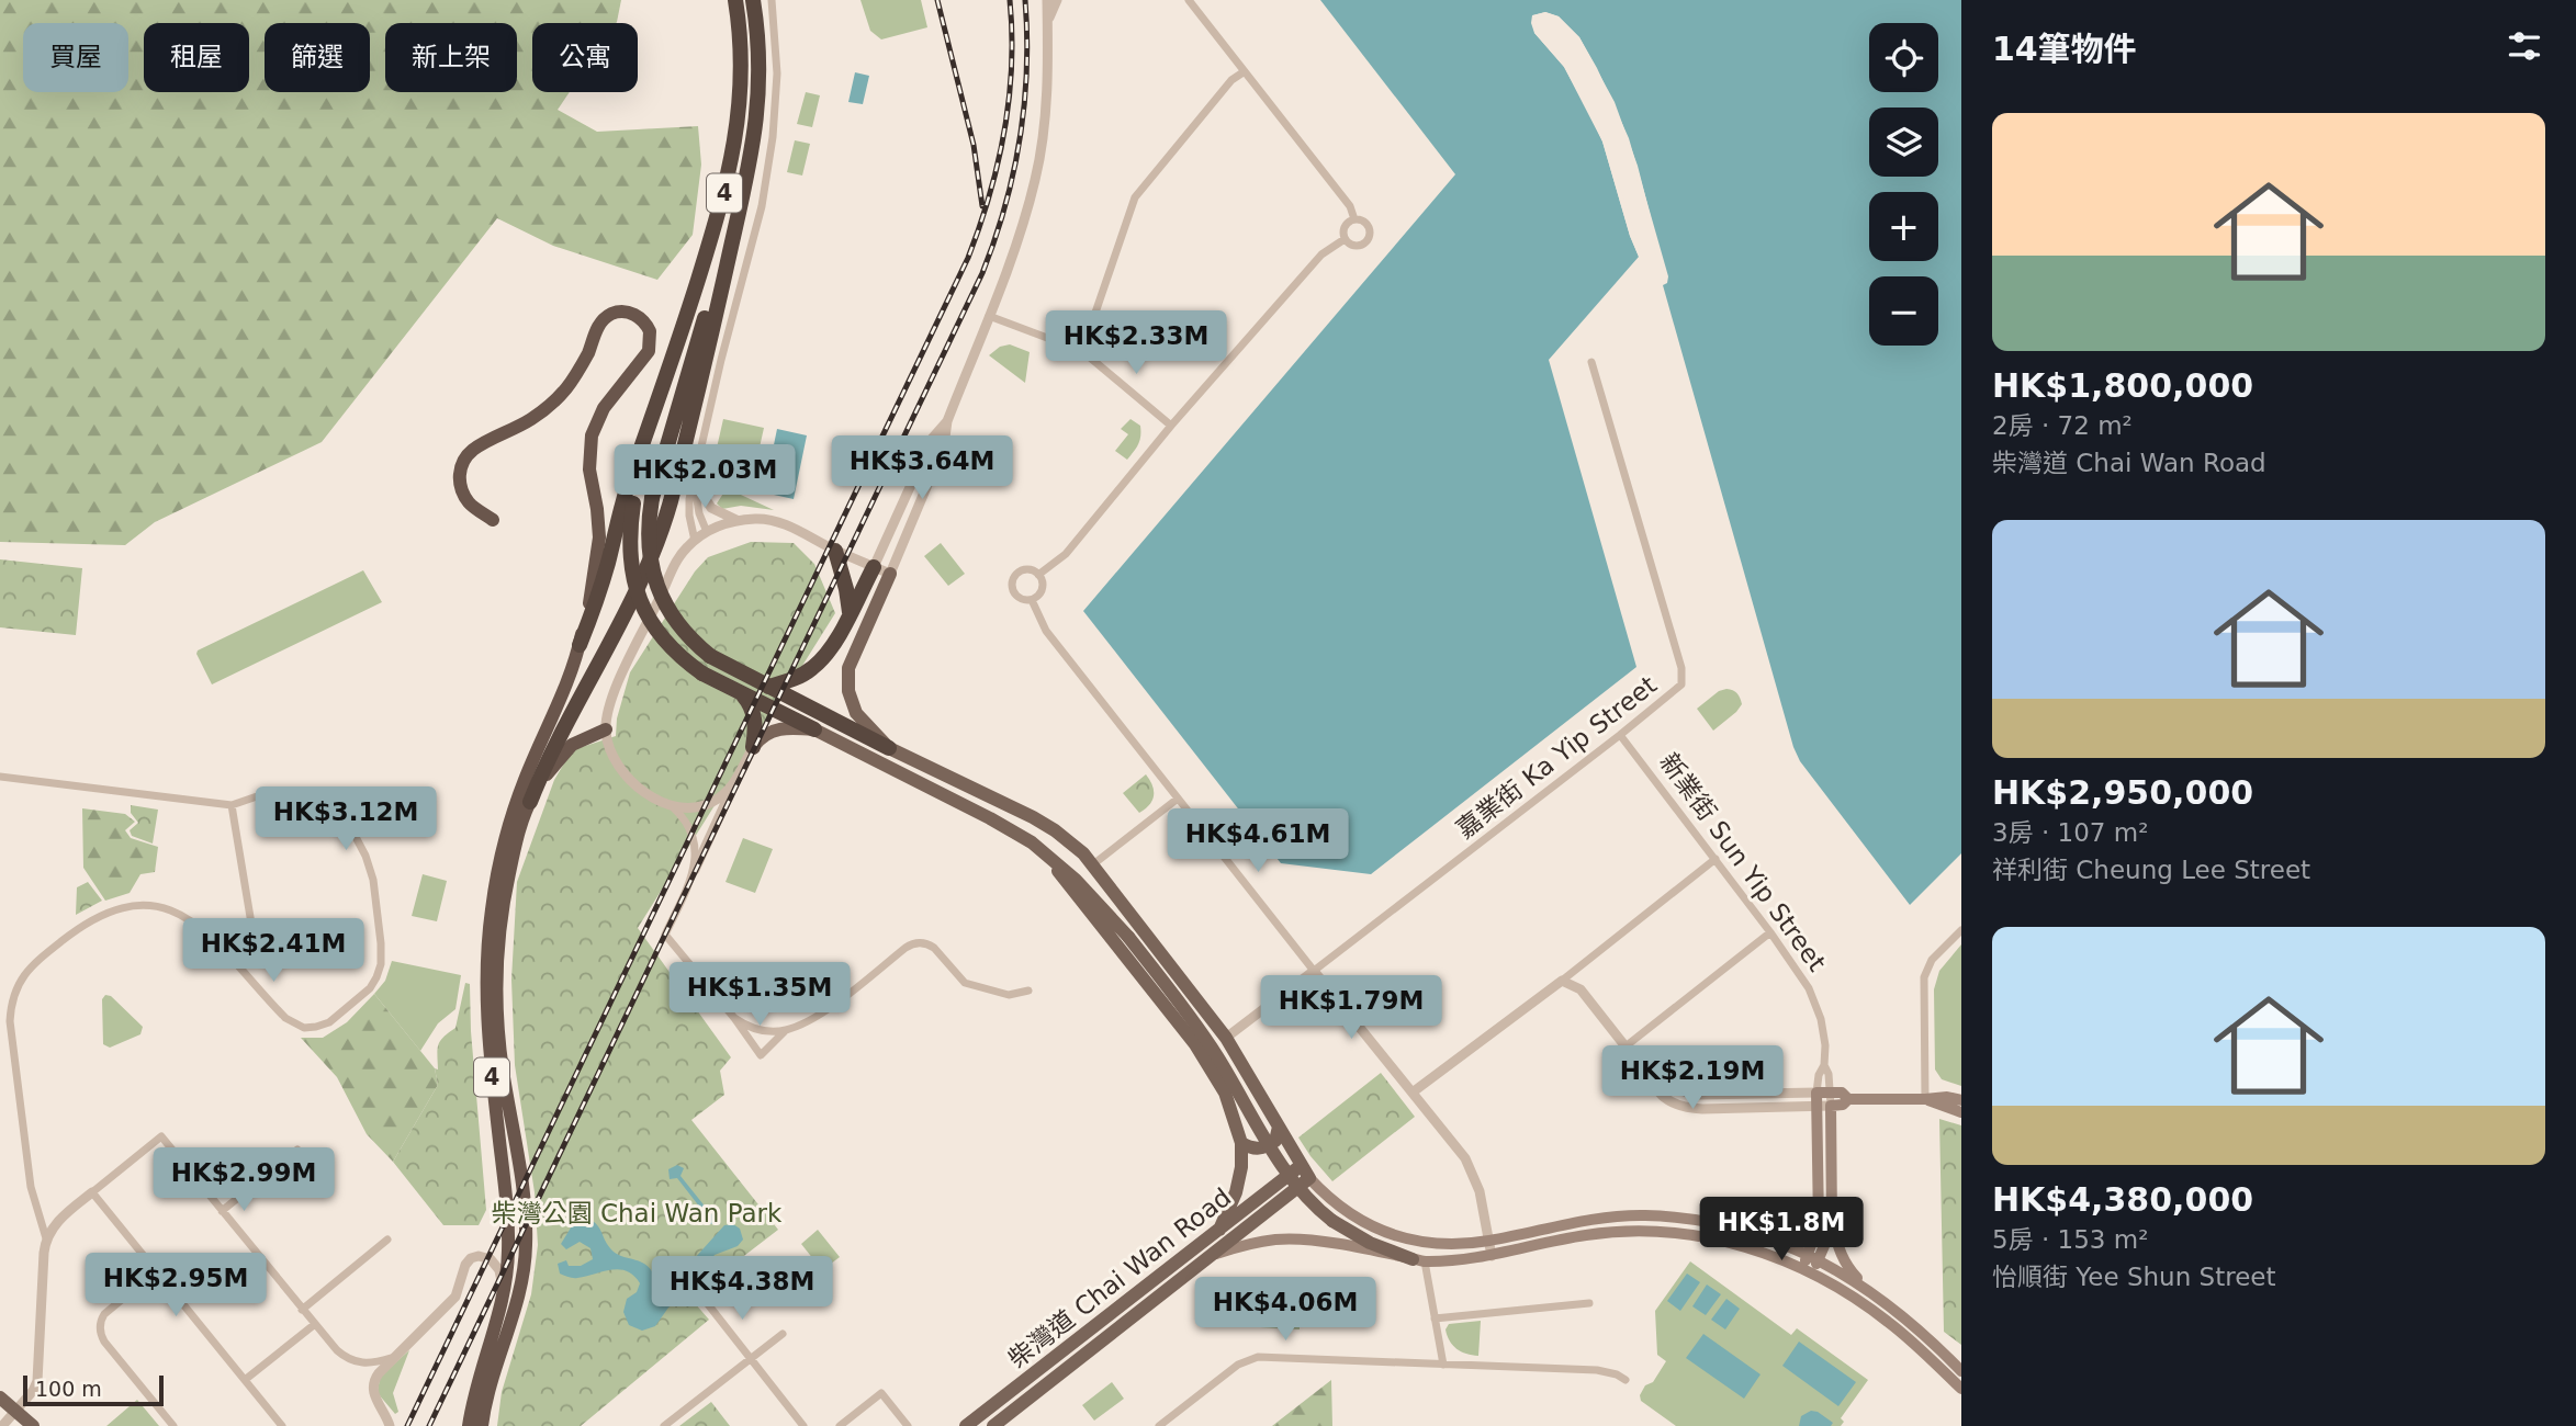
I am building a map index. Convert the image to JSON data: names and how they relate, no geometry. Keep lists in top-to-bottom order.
{
  "streets": {
    "highway": ["4"],
    "main road": ["新業街 Sun Yip Street", "柴灣道 Chai Wan Road"],
    "street": ["嘉業街 Ka Yip Street"]
  },
  "crossings": [
    ["嘉業街 Ka Yip Street", "新業街 Sun Yip Street"],
    ["新業街 Sun Yip Street", "柴灣道 Chai Wan Road"]
  ],
  "parks": ["柴灣公園 Chai Wan Park"],
  "scale_bar": "100 m",
  "page": {
    "heading": "14筆物件",
    "map_buttons": ["+", "−"],
    "chip": [
      "買屋",
      "租屋",
      "篩選",
      "新上架",
      "公寓"
    ],
    "list": [
      {
        "name": "HK$1,800,000",
        "note": "2房 · 72 m² · 柴灣道 Chai Wan Road"
      },
      {
        "name": "HK$2,950,000",
        "note": "3房 · 107 m² · 祥利街 Cheung Lee Street"
      },
      {
        "name": "HK$4,380,000",
        "note": "5房 · 153 m² · 怡順街 Yee Shun Street"
      }
    ],
    "price": [
      "HK$2.33M",
      "HK$3.64M",
      "HK$2.03M",
      "HK$3.12M",
      "HK$4.61M",
      "HK$2.41M",
      "HK$1.35M",
      "HK$1.79M",
      "HK$2.19M",
      "HK$2.99M",
      "HK$1.8M",
      "HK$2.95M",
      "HK$4.38M",
      "HK$4.06M"
    ],
    "scale": "100 m"
  }
}
